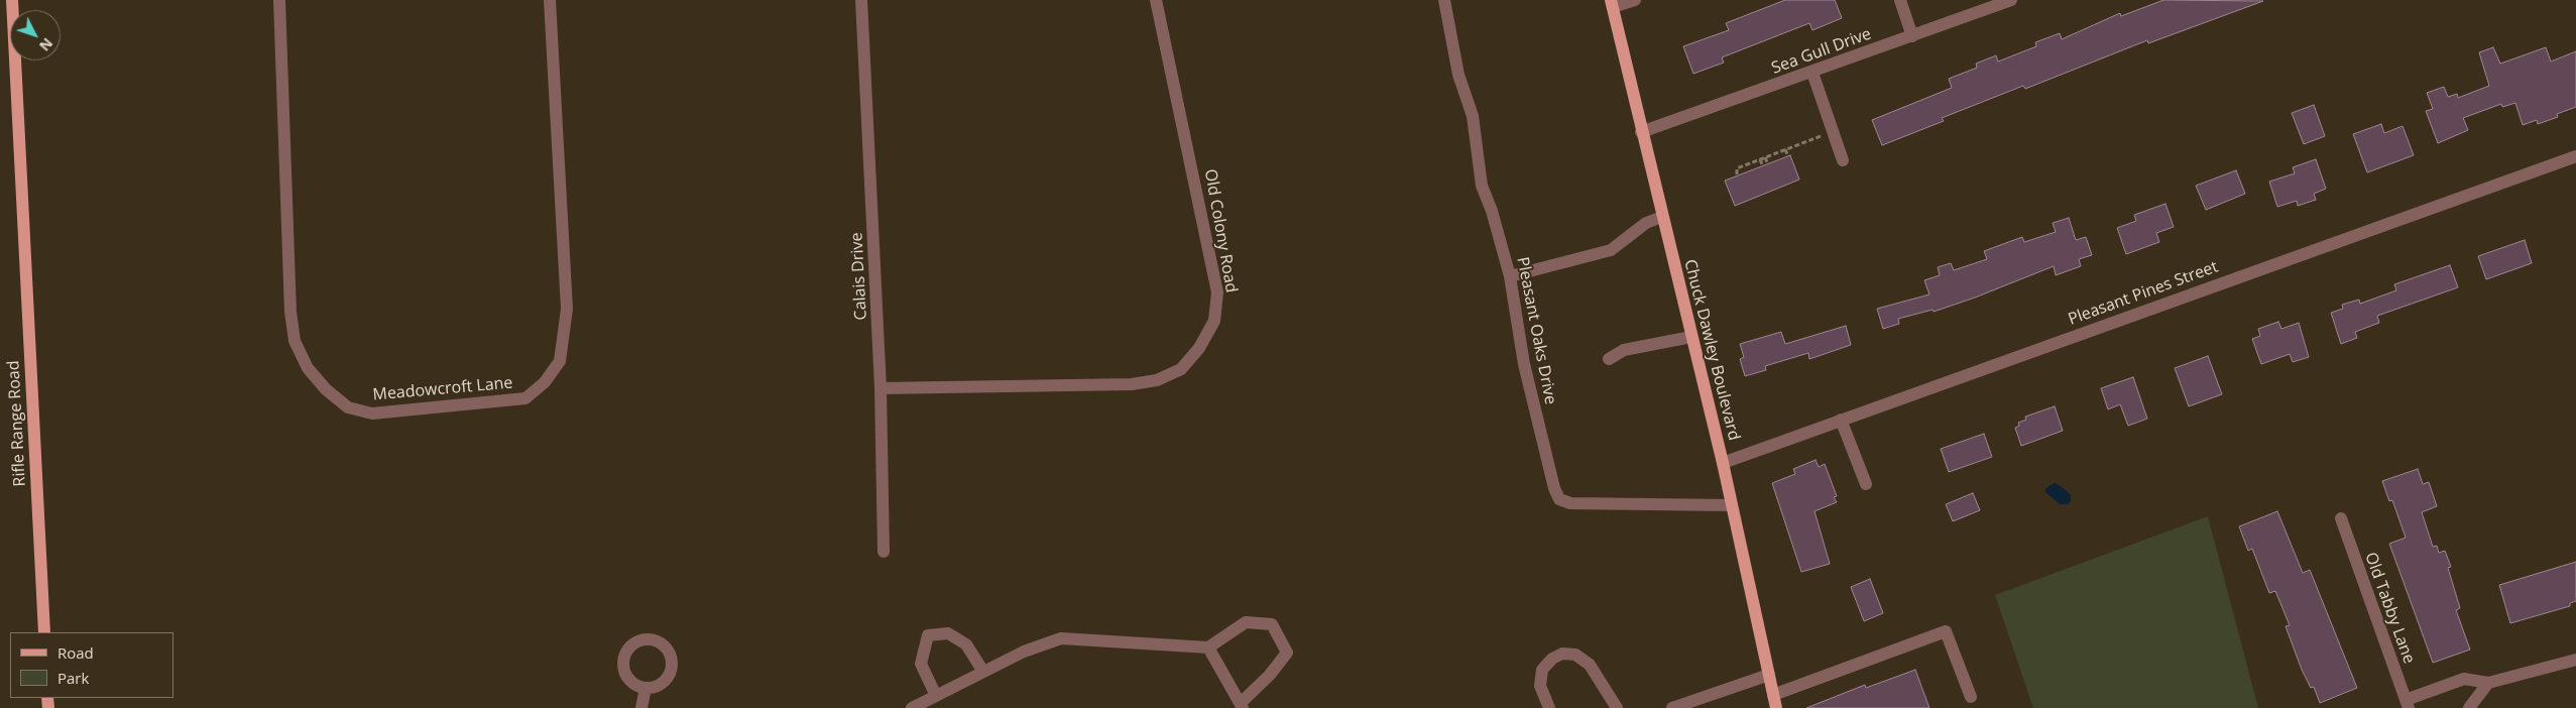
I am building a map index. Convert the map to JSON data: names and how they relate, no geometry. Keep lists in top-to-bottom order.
{
  "streets": {
    "main road": ["Chuck Dawley Boulevard", "Rifle Range Road"],
    "street": [
      "Sea Gull Drive",
      "Old Colony Road",
      "Calais Drive",
      "Pleasant Pines Street",
      "Pleasant Oaks Drive",
      "Meadowcroft Lane",
      "Old Tabby Lane"
    ]
  },
  "crossings": [
    ["Sea Gull Drive", "Chuck Dawley Boulevard"],
    ["Old Colony Road", "Calais Drive"],
    ["Pleasant Pines Street", "Chuck Dawley Boulevard"],
    ["Pleasant Oaks Drive", "Chuck Dawley Boulevard"]
  ],
  "legend": ["Road", "Park"],
  "north": "bottom right"
}
